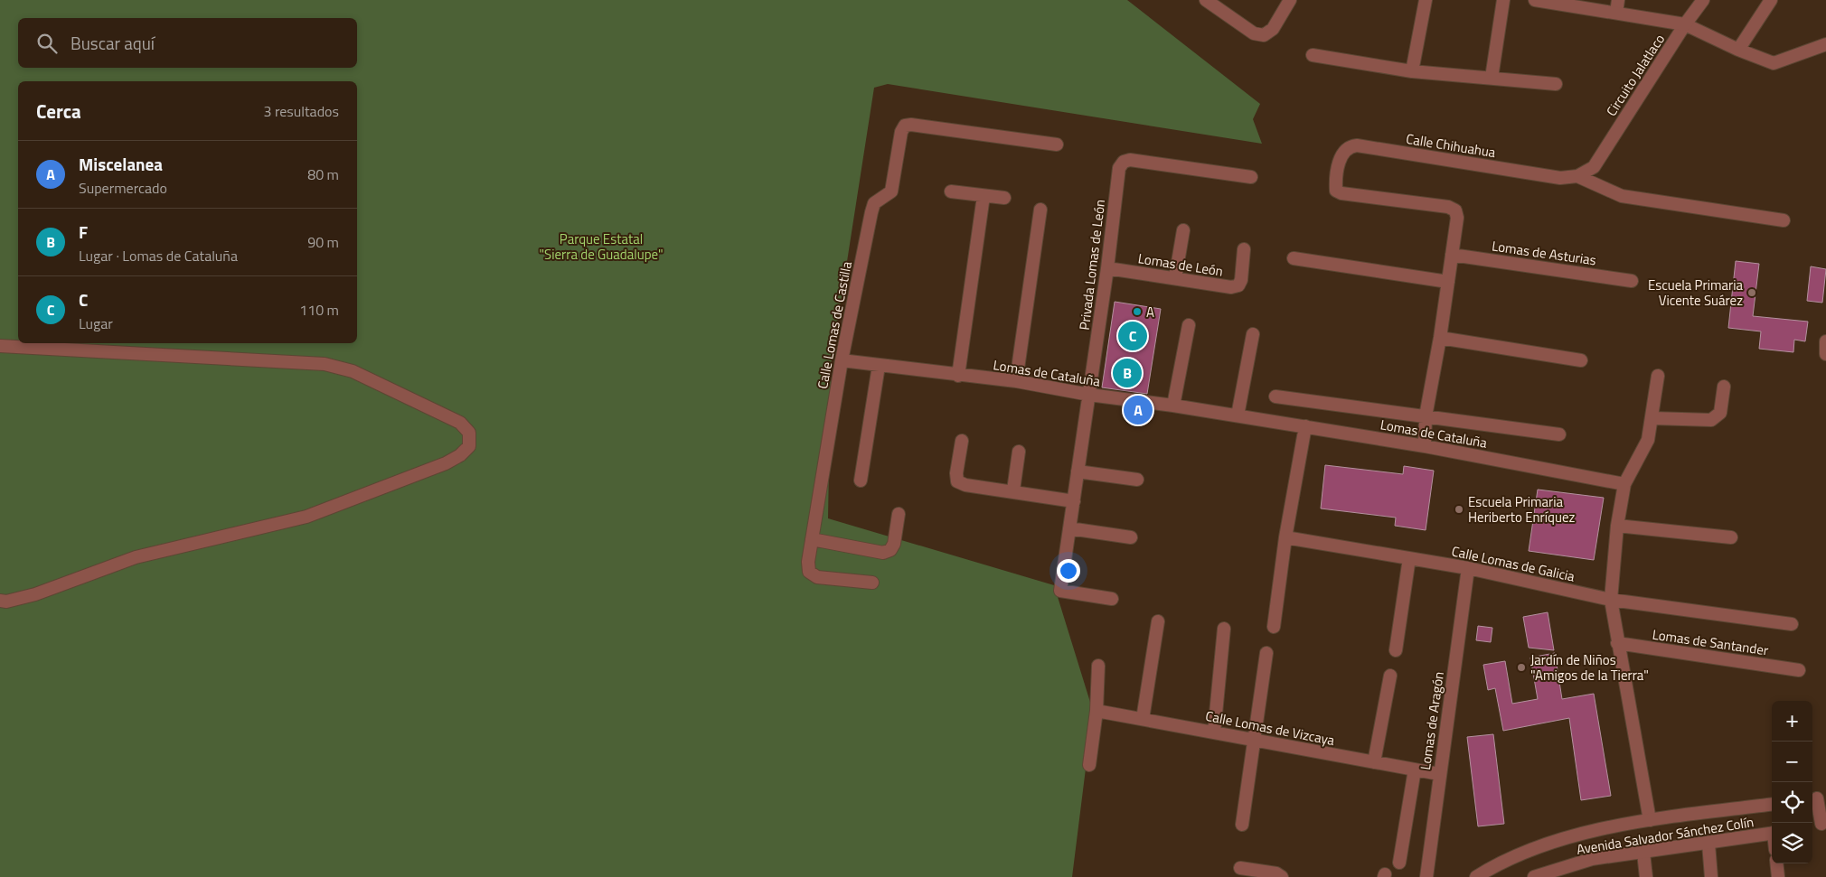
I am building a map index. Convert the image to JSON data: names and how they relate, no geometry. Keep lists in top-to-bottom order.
{
  "streets": {
    "street": [
      "Circuito Jalatlaco",
      "Calle Chihuahua",
      "Lomas de Asturias",
      "Privada Lomas de León",
      "Lomas de León",
      "Calle Lomas de Castilla",
      "Lomas de Cataluña",
      "Calle Lomas de Galicia",
      "Lomas de Santander",
      "Lomas de Aragón",
      "Calle Lomas de Vizcaya",
      "Avenida Salvador Sánchez Colín"
    ]
  },
  "crossings": [
    ["Circuito Jalatlaco", "Calle Chihuahua"],
    ["Calle Chihuahua", "Lomas de Asturias"],
    ["Privada Lomas de León", "Lomas de León"],
    ["Privada Lomas de León", "Lomas de Cataluña"],
    ["Calle Lomas de Castilla", "Lomas de Cataluña"],
    ["Calle Lomas de Galicia", "Lomas de Santander"],
    ["Calle Lomas de Galicia", "Lomas de Aragón"],
    ["Lomas de Aragón", "Calle Lomas de Vizcaya"]
  ],
  "parks": ["Parque Estatal \"Sierra de Guadalupe\""],
  "places": [
    "Escuela Primaria Vicente Suárez",
    "A",
    "Escuela Primaria Heriberto Enríquez",
    "Jardín de Niños \"Amigos de la Tierra\""
  ],
  "page": {
    "search": "Buscar aquí",
    "heading": ["Cerca", "3 resultados"],
    "list": [
      {
        "mark": "A",
        "name": "Miscelanea",
        "note": "Supermercado",
        "value": "80 m"
      },
      {
        "mark": "B",
        "name": "F",
        "note": "Lugar · Lomas de Cataluña",
        "value": "90 m"
      },
      {
        "mark": "C",
        "name": "C",
        "note": "Lugar",
        "value": "110 m"
      }
    ],
    "pins": ["C", "B", "A"],
    "map_buttons": ["+", "−"]
  }
}
